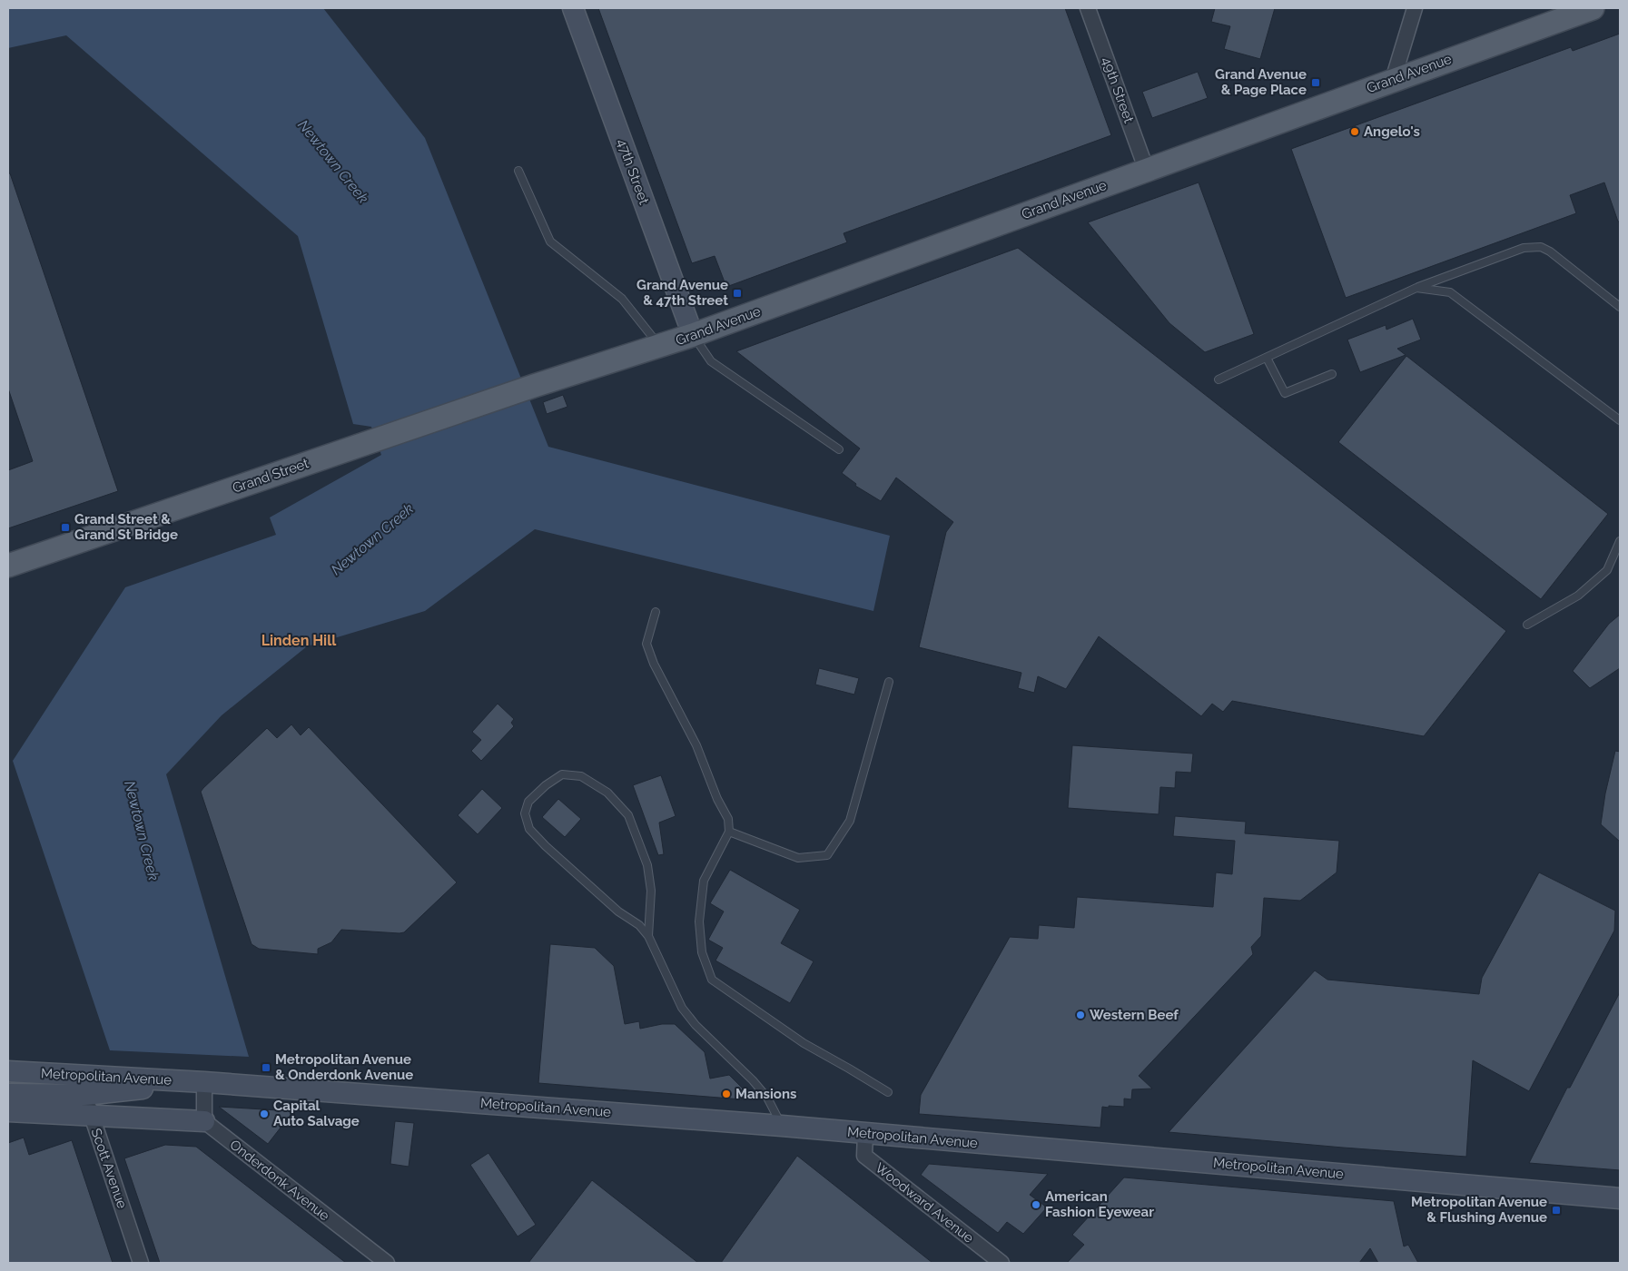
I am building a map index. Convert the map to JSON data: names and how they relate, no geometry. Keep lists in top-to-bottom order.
{
  "streets": {
    "main road": [
      "Grand Avenue",
      "47th Street",
      "Grand Street",
      "Metropolitan Avenue"
    ],
    "street": [
      "49th Street",
      "Scott Avenue",
      "Onderdonk Avenue",
      "Woodward Avenue"
    ]
  },
  "crossings": [
    ["Grand Avenue", "49th Street"],
    ["Grand Avenue", "47th Street"],
    ["Grand Avenue", "Grand Street"],
    ["Metropolitan Avenue", "Scott Avenue"],
    ["Metropolitan Avenue", "Woodward Avenue"]
  ],
  "districts": ["Linden Hill"],
  "water": ["Newtown Creek"],
  "places": {
    "transit": [
      "Grand Avenue & Page Place",
      "Grand Avenue & 47th Street",
      "Grand Street & Grand St Bridge",
      "Metropolitan Avenue & Onderdonk Avenue",
      "Metropolitan Avenue & Flushing Avenue"
    ],
    "other": [
      "Angelo's",
      "Western Beef",
      "Mansions",
      "Capital Auto Salvage",
      "American Fashion Eyewear"
    ]
  }
}
